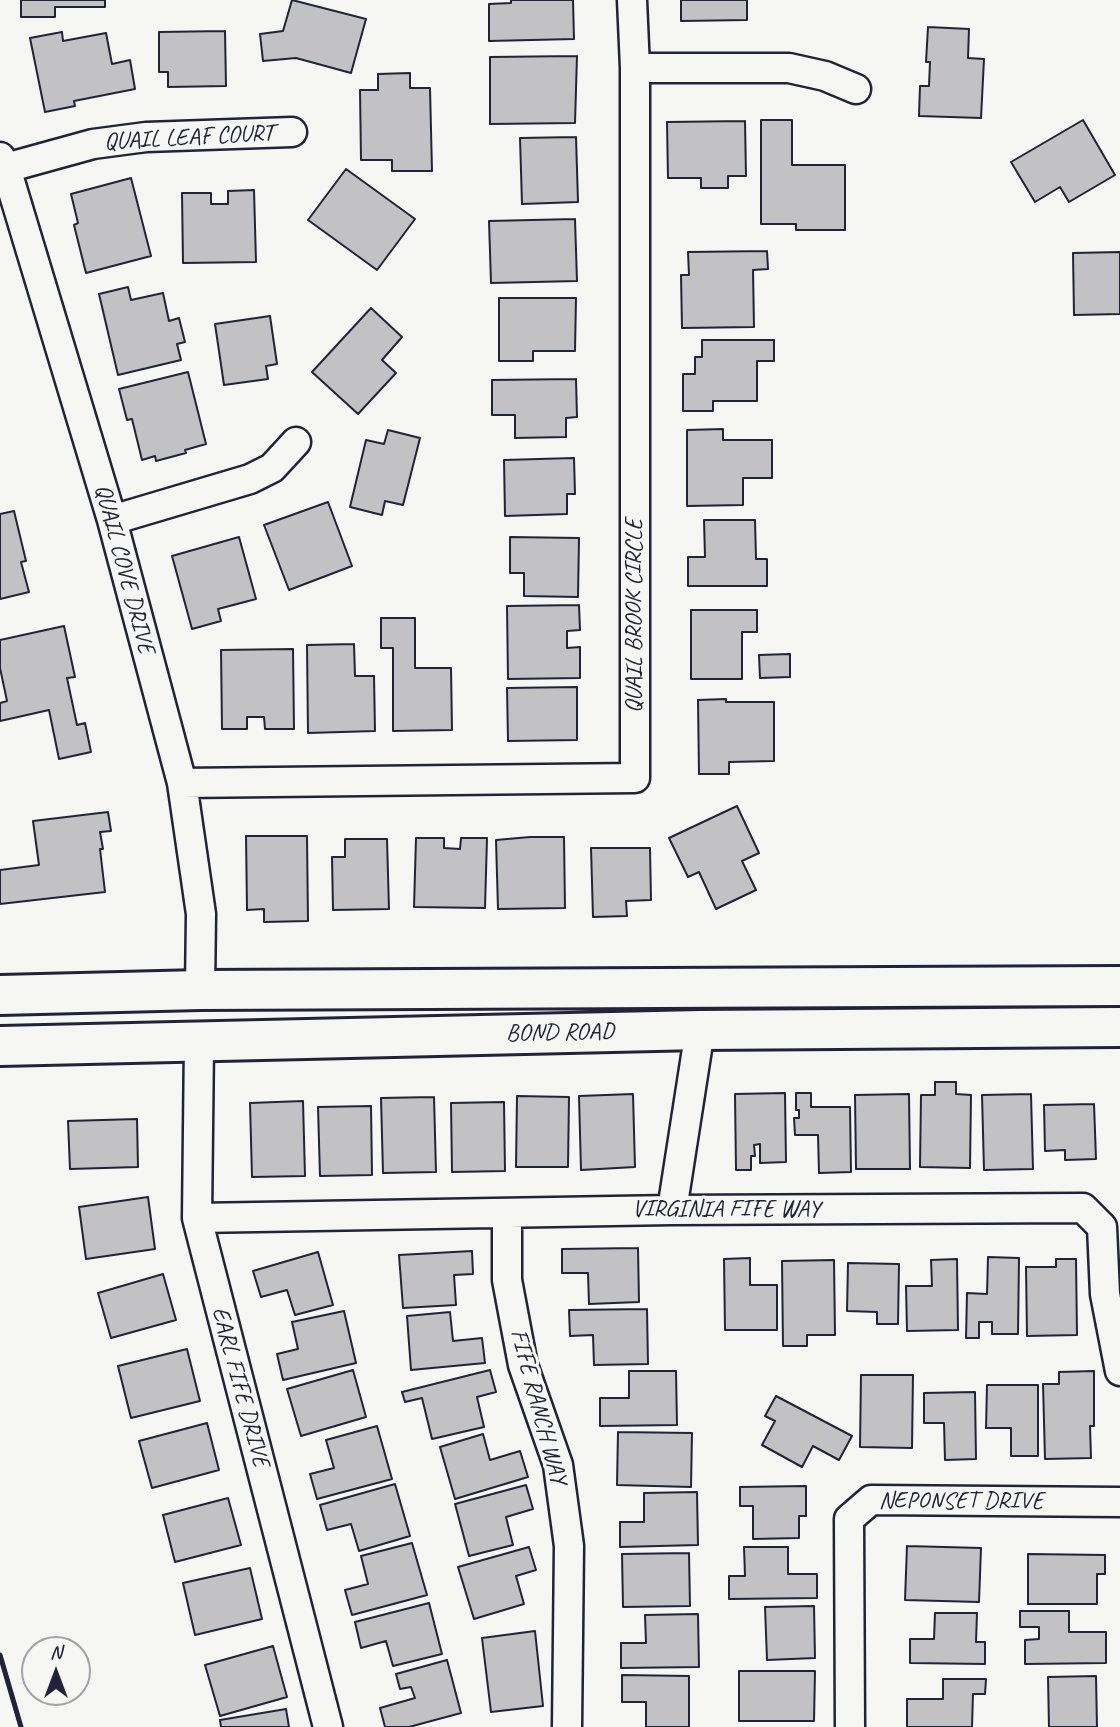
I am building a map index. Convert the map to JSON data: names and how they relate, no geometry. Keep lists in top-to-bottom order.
{
  "streets": {
    "main road": ["BOND ROAD"],
    "street": [
      "QUAIL LEAF COURT",
      "QUAIL COVE DRIVE",
      "QUAIL BROOK CIRCLE",
      "VIRGINIA FIFE WAY",
      "EARL FIFE DRIVE",
      "FIFE RANCH WAY",
      "NEPONSET DRIVE"
    ]
  },
  "crossings": [
    ["QUAIL LEAF COURT", "QUAIL COVE DRIVE"],
    ["QUAIL COVE DRIVE", "QUAIL BROOK CIRCLE"],
    ["QUAIL COVE DRIVE", "BOND ROAD"],
    ["BOND ROAD", "EARL FIFE DRIVE"],
    ["VIRGINIA FIFE WAY", "EARL FIFE DRIVE"],
    ["VIRGINIA FIFE WAY", "FIFE RANCH WAY"]
  ],
  "north": "top"
}
